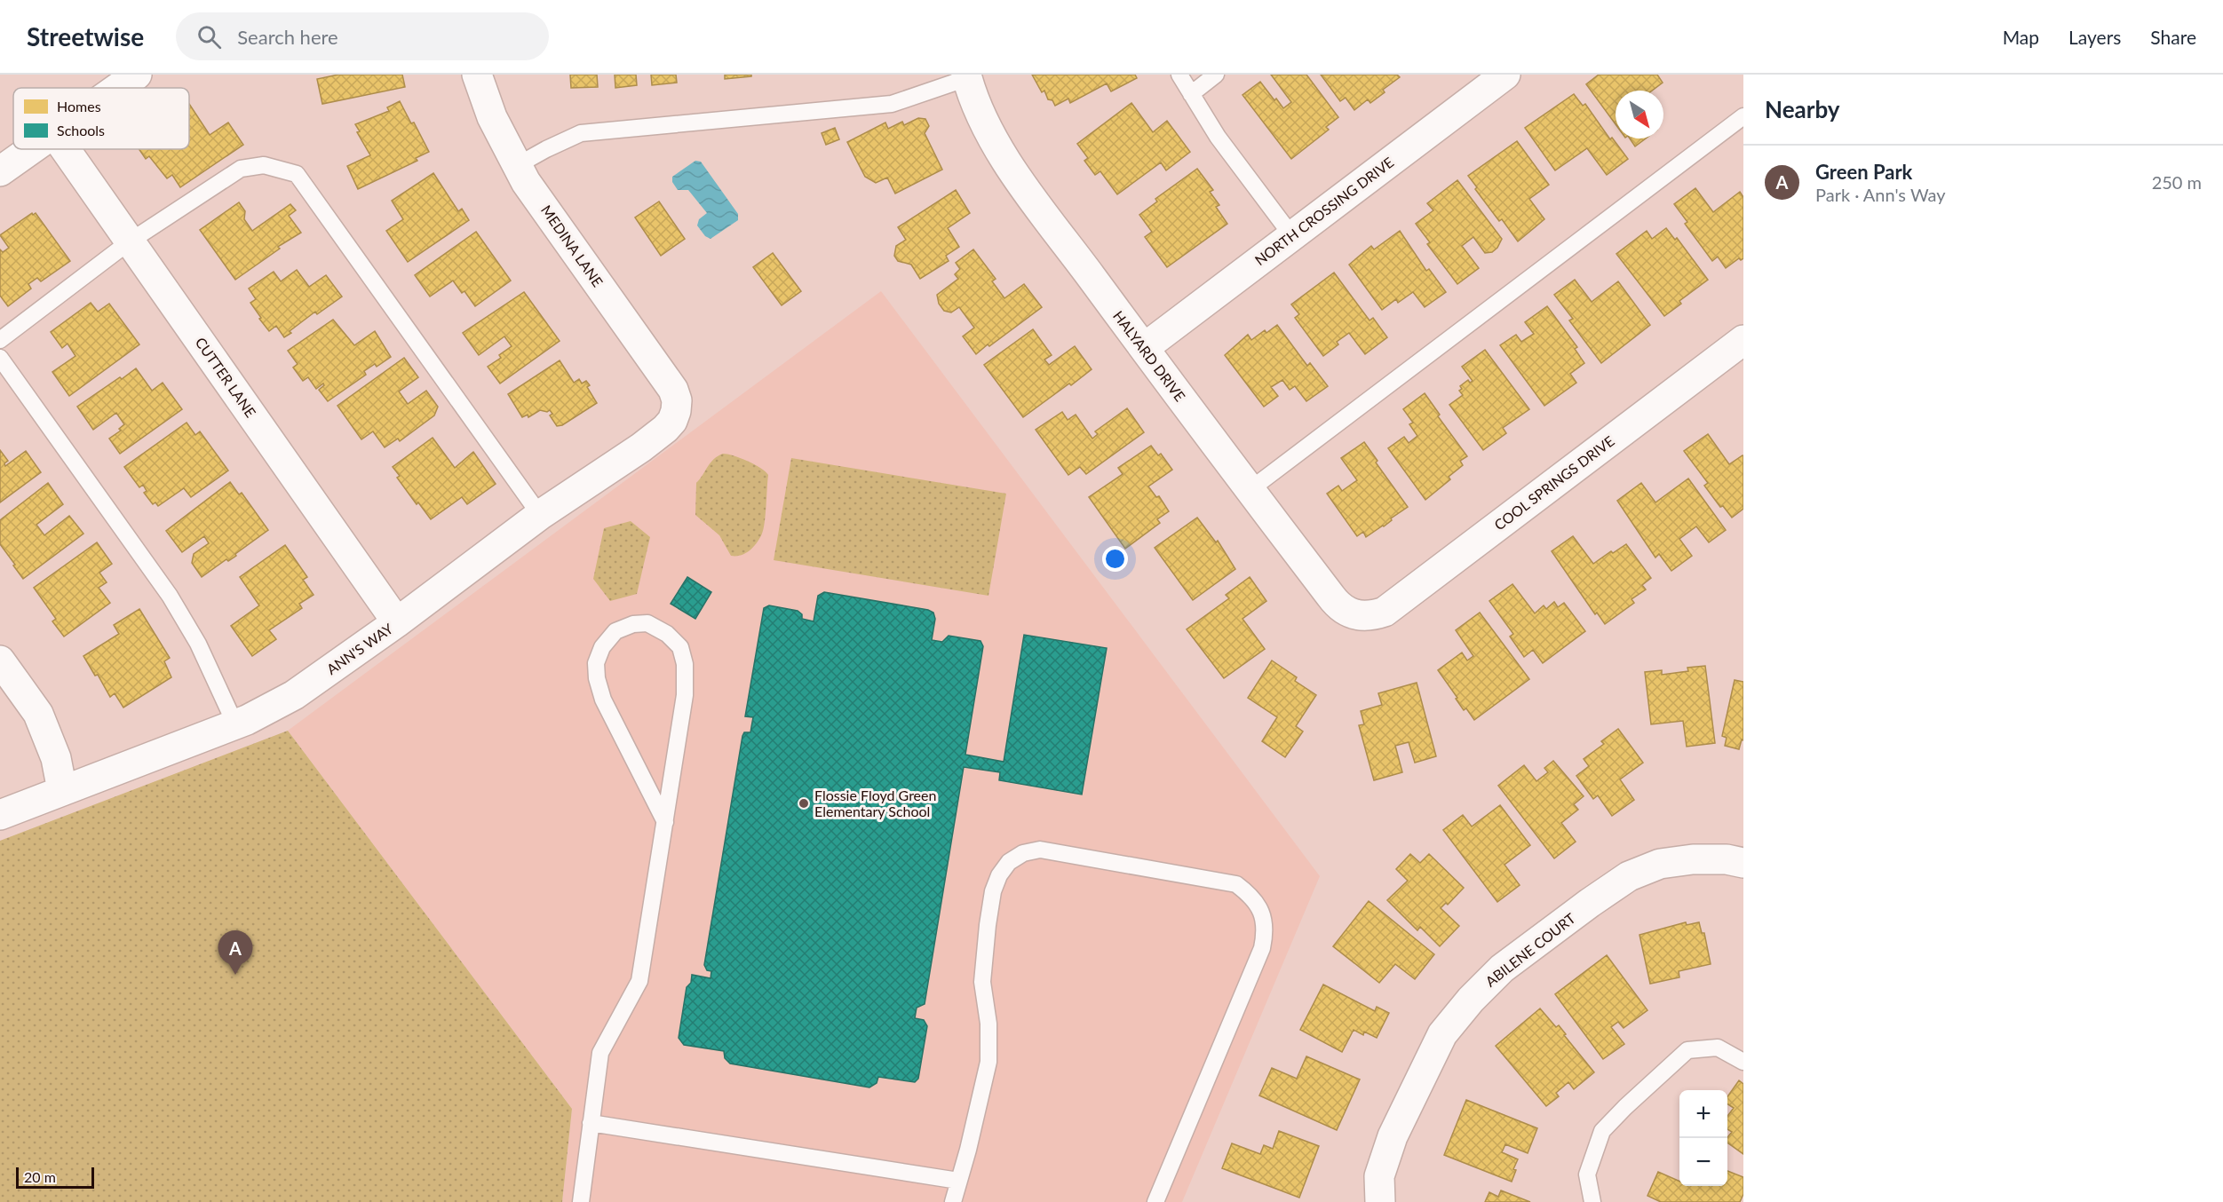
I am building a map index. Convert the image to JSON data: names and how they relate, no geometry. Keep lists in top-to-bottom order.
{
  "streets": {
    "street": [
      "NORTH CROSSING DRIVE",
      "MEDINA LANE",
      "HALYARD DRIVE",
      "CUTTER LANE",
      "COOL SPRINGS DRIVE",
      "ANN'S WAY",
      "ABILENE COURT"
    ]
  },
  "crossings": [
    ["NORTH CROSSING DRIVE", "HALYARD DRIVE"],
    ["MEDINA LANE", "ANN'S WAY"],
    ["HALYARD DRIVE", "COOL SPRINGS DRIVE"],
    ["CUTTER LANE", "ANN'S WAY"]
  ],
  "places": ["Flossie Floyd Green Elementary School"],
  "legend": ["Homes", "Schools"],
  "scale_bar": "20 m",
  "north": "bottom right",
  "page": {
    "header": "Streetwise",
    "search": "Search here",
    "nav": ["Map", "Layers", "Share"],
    "heading": "Nearby",
    "list": [
      {
        "mark": "A",
        "name": "Green Park",
        "note": "Park · Ann's Way",
        "value": "250 m"
      }
    ],
    "pins": "A",
    "map_buttons": ["+", "−"],
    "scale": "20 m"
  }
}
